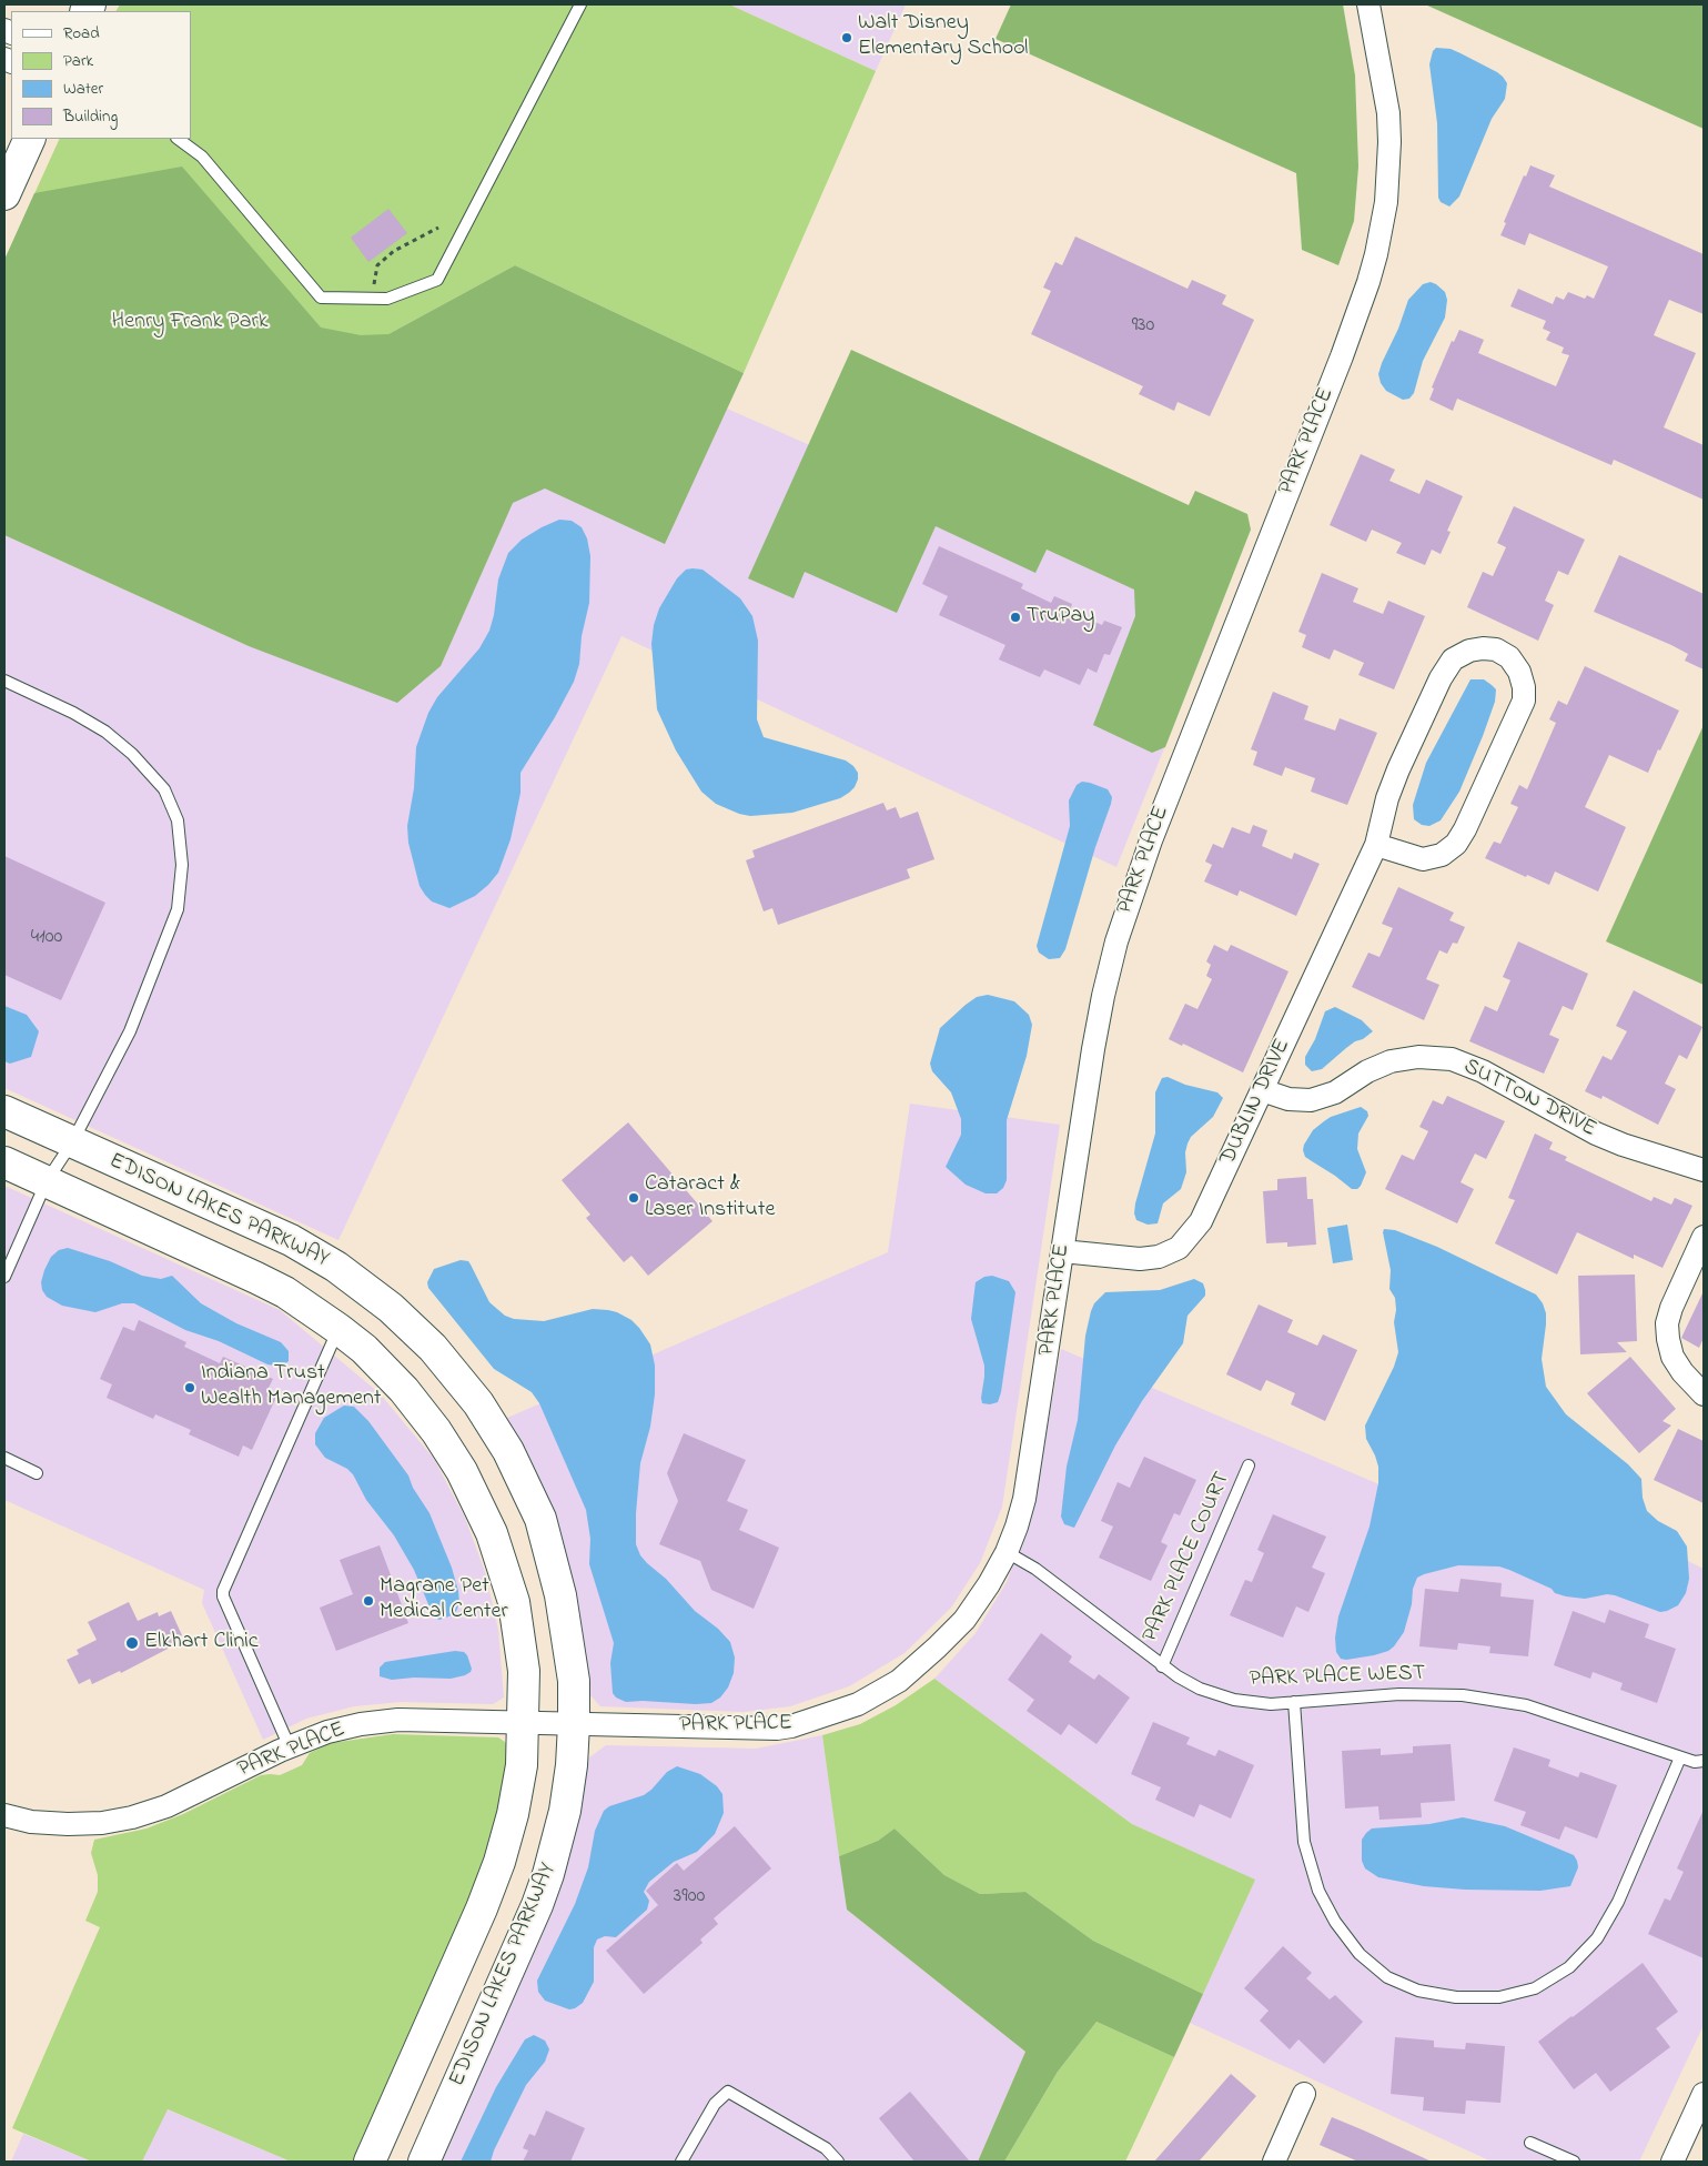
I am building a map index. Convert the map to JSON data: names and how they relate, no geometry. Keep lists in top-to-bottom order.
{
  "streets": {
    "street": [
      "PARK PLACE",
      "SUTTON DRIVE",
      "DUBLIN DRIVE",
      "EDISON LAKES PARKWAY"
    ],
    "lane": ["PARK PLACE COURT", "PARK PLACE WEST"]
  },
  "crossings": [
    ["PARK PLACE", "DUBLIN DRIVE"],
    ["PARK PLACE", "EDISON LAKES PARKWAY"],
    ["PARK PLACE", "PARK PLACE WEST"],
    ["SUTTON DRIVE", "DUBLIN DRIVE"],
    ["PARK PLACE COURT", "PARK PLACE WEST"]
  ],
  "parks": ["Henry Frank Park"],
  "places": [
    "Walt Disney Elementary School",
    "TruPay",
    "Cataract & Laser Institute",
    "Indiana Trust Wealth Management",
    "Magrane Pet Medical Center",
    "Elkhart Clinic"
  ],
  "house_numbers": ["930", "4100", "3900"],
  "legend": [
    "Road",
    "Park",
    "Water",
    "Building"
  ]
}
